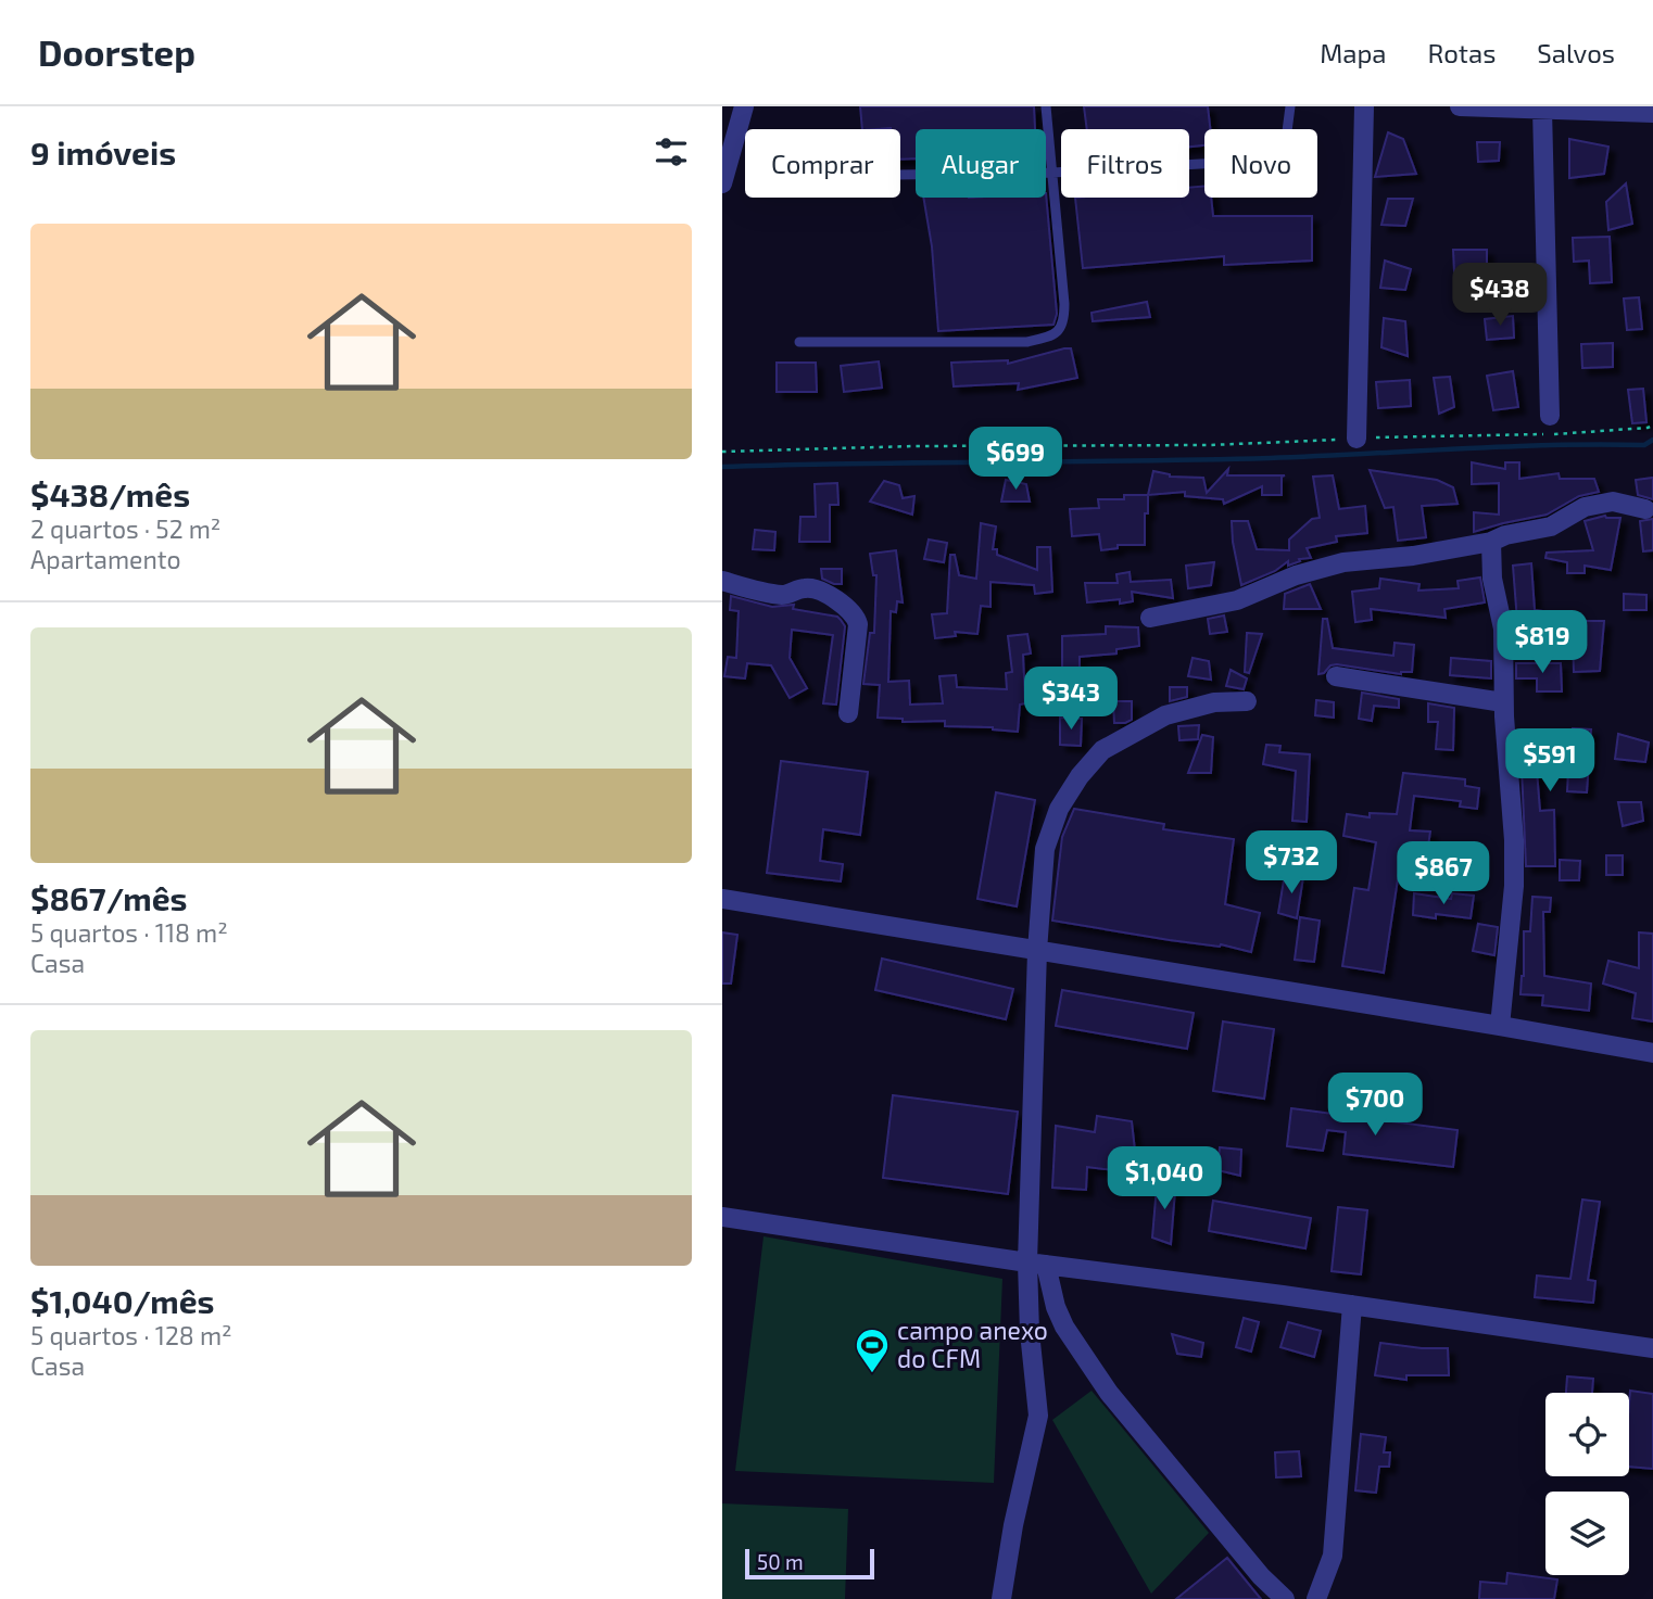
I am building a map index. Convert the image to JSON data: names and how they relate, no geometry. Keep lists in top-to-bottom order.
{
  "places": {
    "sports": ["campo anexo do CFM"]
  },
  "scale_bar": "50 m",
  "page": {
    "header": "Doorstep",
    "nav": ["Mapa", "Rotas", "Salvos"],
    "heading": "9 imóveis",
    "chip": [
      "Comprar",
      "Alugar",
      "Filtros",
      "Novo"
    ],
    "list": [
      {
        "name": "$438/mês",
        "note": "2 quartos · 52 m² · Apartamento"
      },
      {
        "name": "$867/mês",
        "note": "5 quartos · 118 m² · Casa"
      },
      {
        "name": "$1,040/mês",
        "note": "5 quartos · 128 m² · Casa"
      }
    ],
    "price": [
      "$438",
      "$699",
      "$819",
      "$343",
      "$591",
      "$732",
      "$867",
      "$700",
      "$1,040"
    ],
    "scale": "50 m"
  }
}
